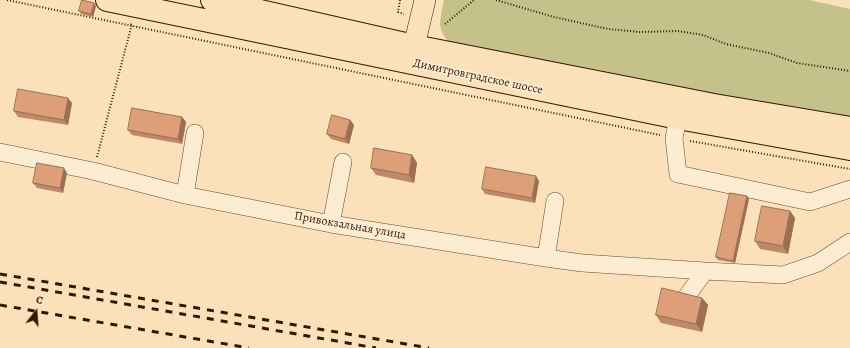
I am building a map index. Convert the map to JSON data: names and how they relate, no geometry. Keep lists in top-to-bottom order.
{
  "streets": {
    "highway": ["Димитровградское шоссе"],
    "street": ["Привокзальная улица"]
  },
  "north": "top"
}
